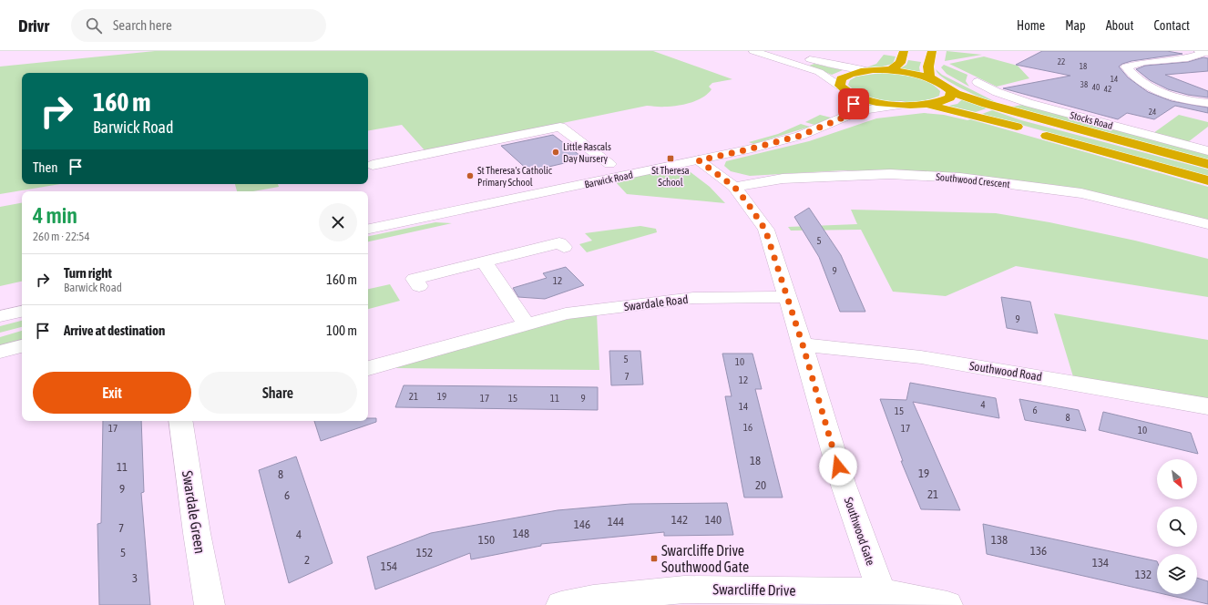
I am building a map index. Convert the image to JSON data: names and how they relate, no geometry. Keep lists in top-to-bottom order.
{
  "streets": {
    "street": [
      "Stocks Road",
      "Barwick Road",
      "Southwood Crescent",
      "Swardale Road",
      "Southwood Road",
      "Swardale Green",
      "Southwood Gate",
      "Swarcliffe Drive"
    ]
  },
  "crossings": [
    ["Barwick Road", "Southwood Gate"],
    ["Southwood Crescent", "Southwood Gate"],
    ["Swardale Road", "Southwood Gate"],
    ["Southwood Road", "Southwood Gate"],
    ["Southwood Gate", "Swarcliffe Drive"]
  ],
  "places": {
    "other": ["Little Rascals Day Nursery", "St Theresa's Catholic Primary School"],
    "transit": ["St Theresa School", "Swarcliffe Drive Southwood Gate"]
  },
  "house_numbers": [
    "22",
    "18",
    "14",
    "38",
    "40",
    "42",
    "24",
    "5",
    "9",
    "12",
    "9",
    "5",
    "10",
    "7",
    "12",
    "21",
    "19",
    "17",
    "15",
    "11",
    "9",
    "4",
    "14",
    "6",
    "15",
    "8",
    "16",
    "17",
    "17",
    "10",
    "18",
    "11",
    "19",
    "8",
    "20",
    "9",
    "21",
    "6",
    "142",
    "140",
    "144",
    "146",
    "7",
    "148",
    "4",
    "150",
    "138",
    "136",
    "5",
    "152",
    "2",
    "134",
    "154",
    "132",
    "3"
  ],
  "north": "bottom right",
  "page": {
    "header": "Drivr",
    "search": "Search here",
    "nav": [
      "Home",
      "Map",
      "About",
      "Contact"
    ],
    "turn": ["160 m", "Barwick Road"],
    "then": "Then",
    "heading": ["4 min", "260 m · 22:54"],
    "list": [
      {
        "name": "Turn right",
        "note": "Barwick Road",
        "value": "160 m"
      },
      {
        "name": "Arrive at destination",
        "value": "100 m"
      }
    ],
    "buttons": ["Exit", "Share"]
  }
}
